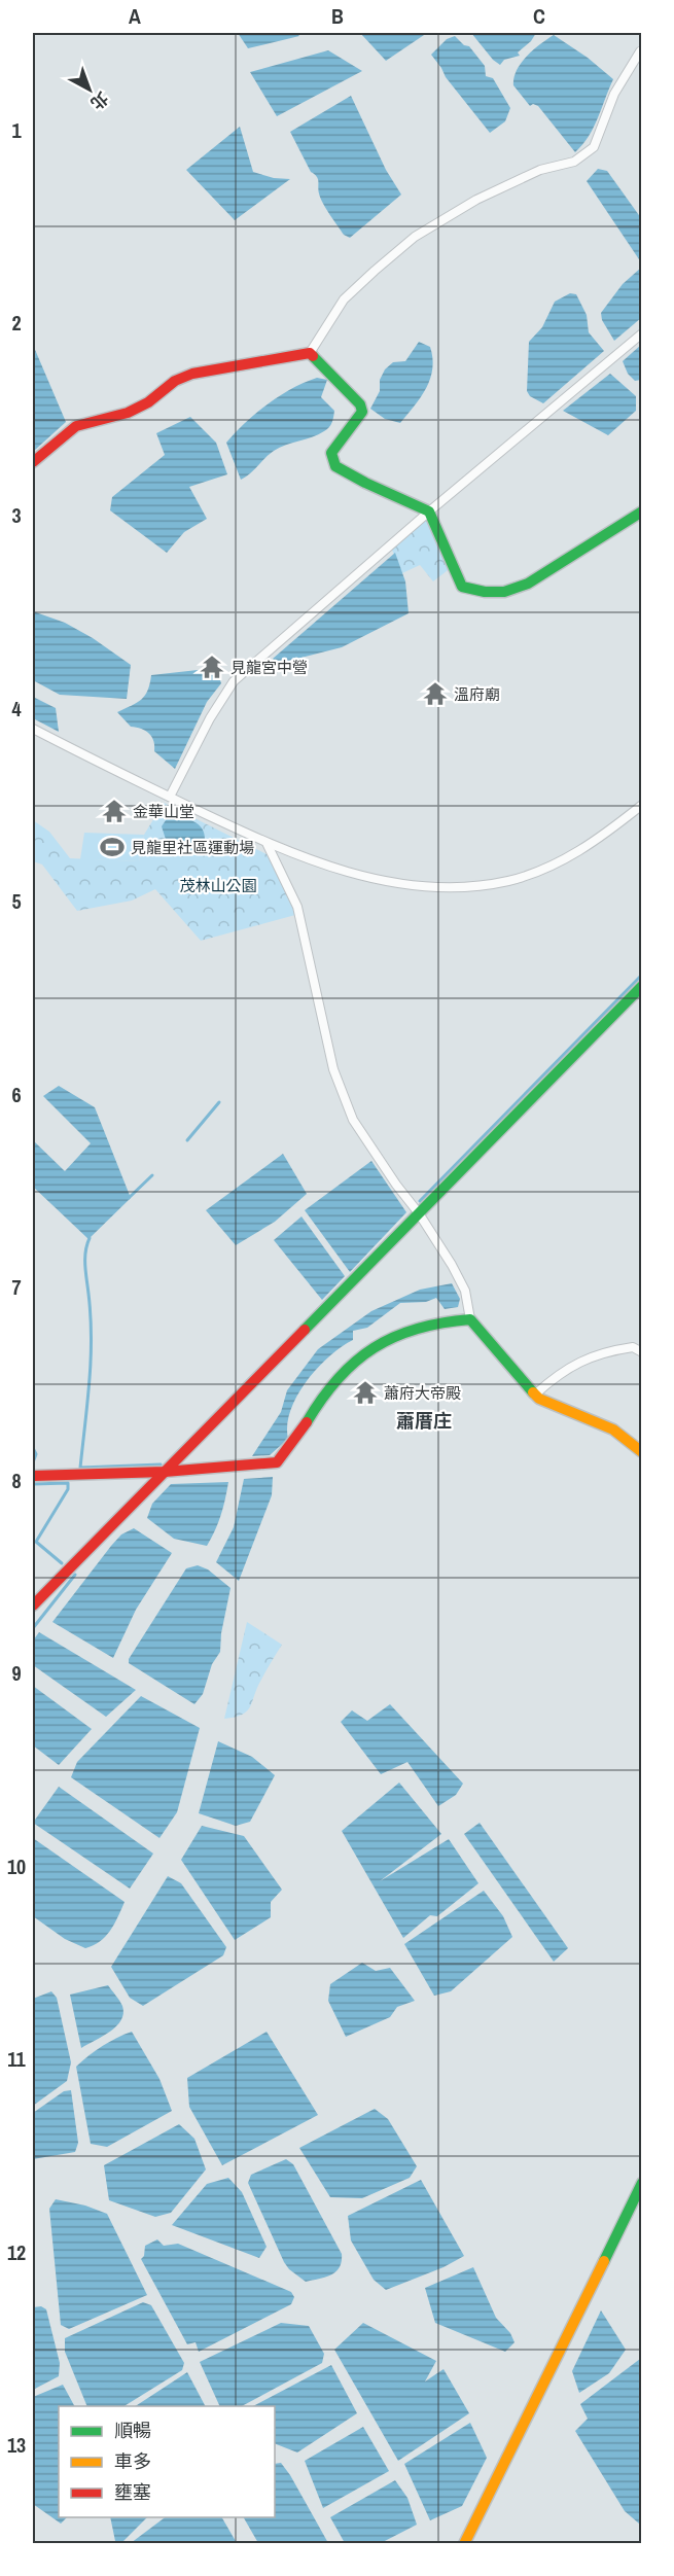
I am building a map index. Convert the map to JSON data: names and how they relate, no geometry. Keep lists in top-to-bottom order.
{
  "districts": ["蕭厝庄"],
  "parks": ["茂林山公園"],
  "places": {
    "temple": [
      "見龍宮中營",
      "溫府廟",
      "金華山堂",
      "蕭府大帝殿"
    ],
    "sports": ["見龍里社區運動場"]
  },
  "legend": ["順暢", "車多", "壅塞"],
  "north": "bottom right",
  "grid": {
    "columns": ["A", "B", "C"],
    "rows": [
      "1",
      "2",
      "3",
      "4",
      "5",
      "6",
      "7",
      "8",
      "9",
      "10",
      "11",
      "12",
      "13"
    ]
  }
}
